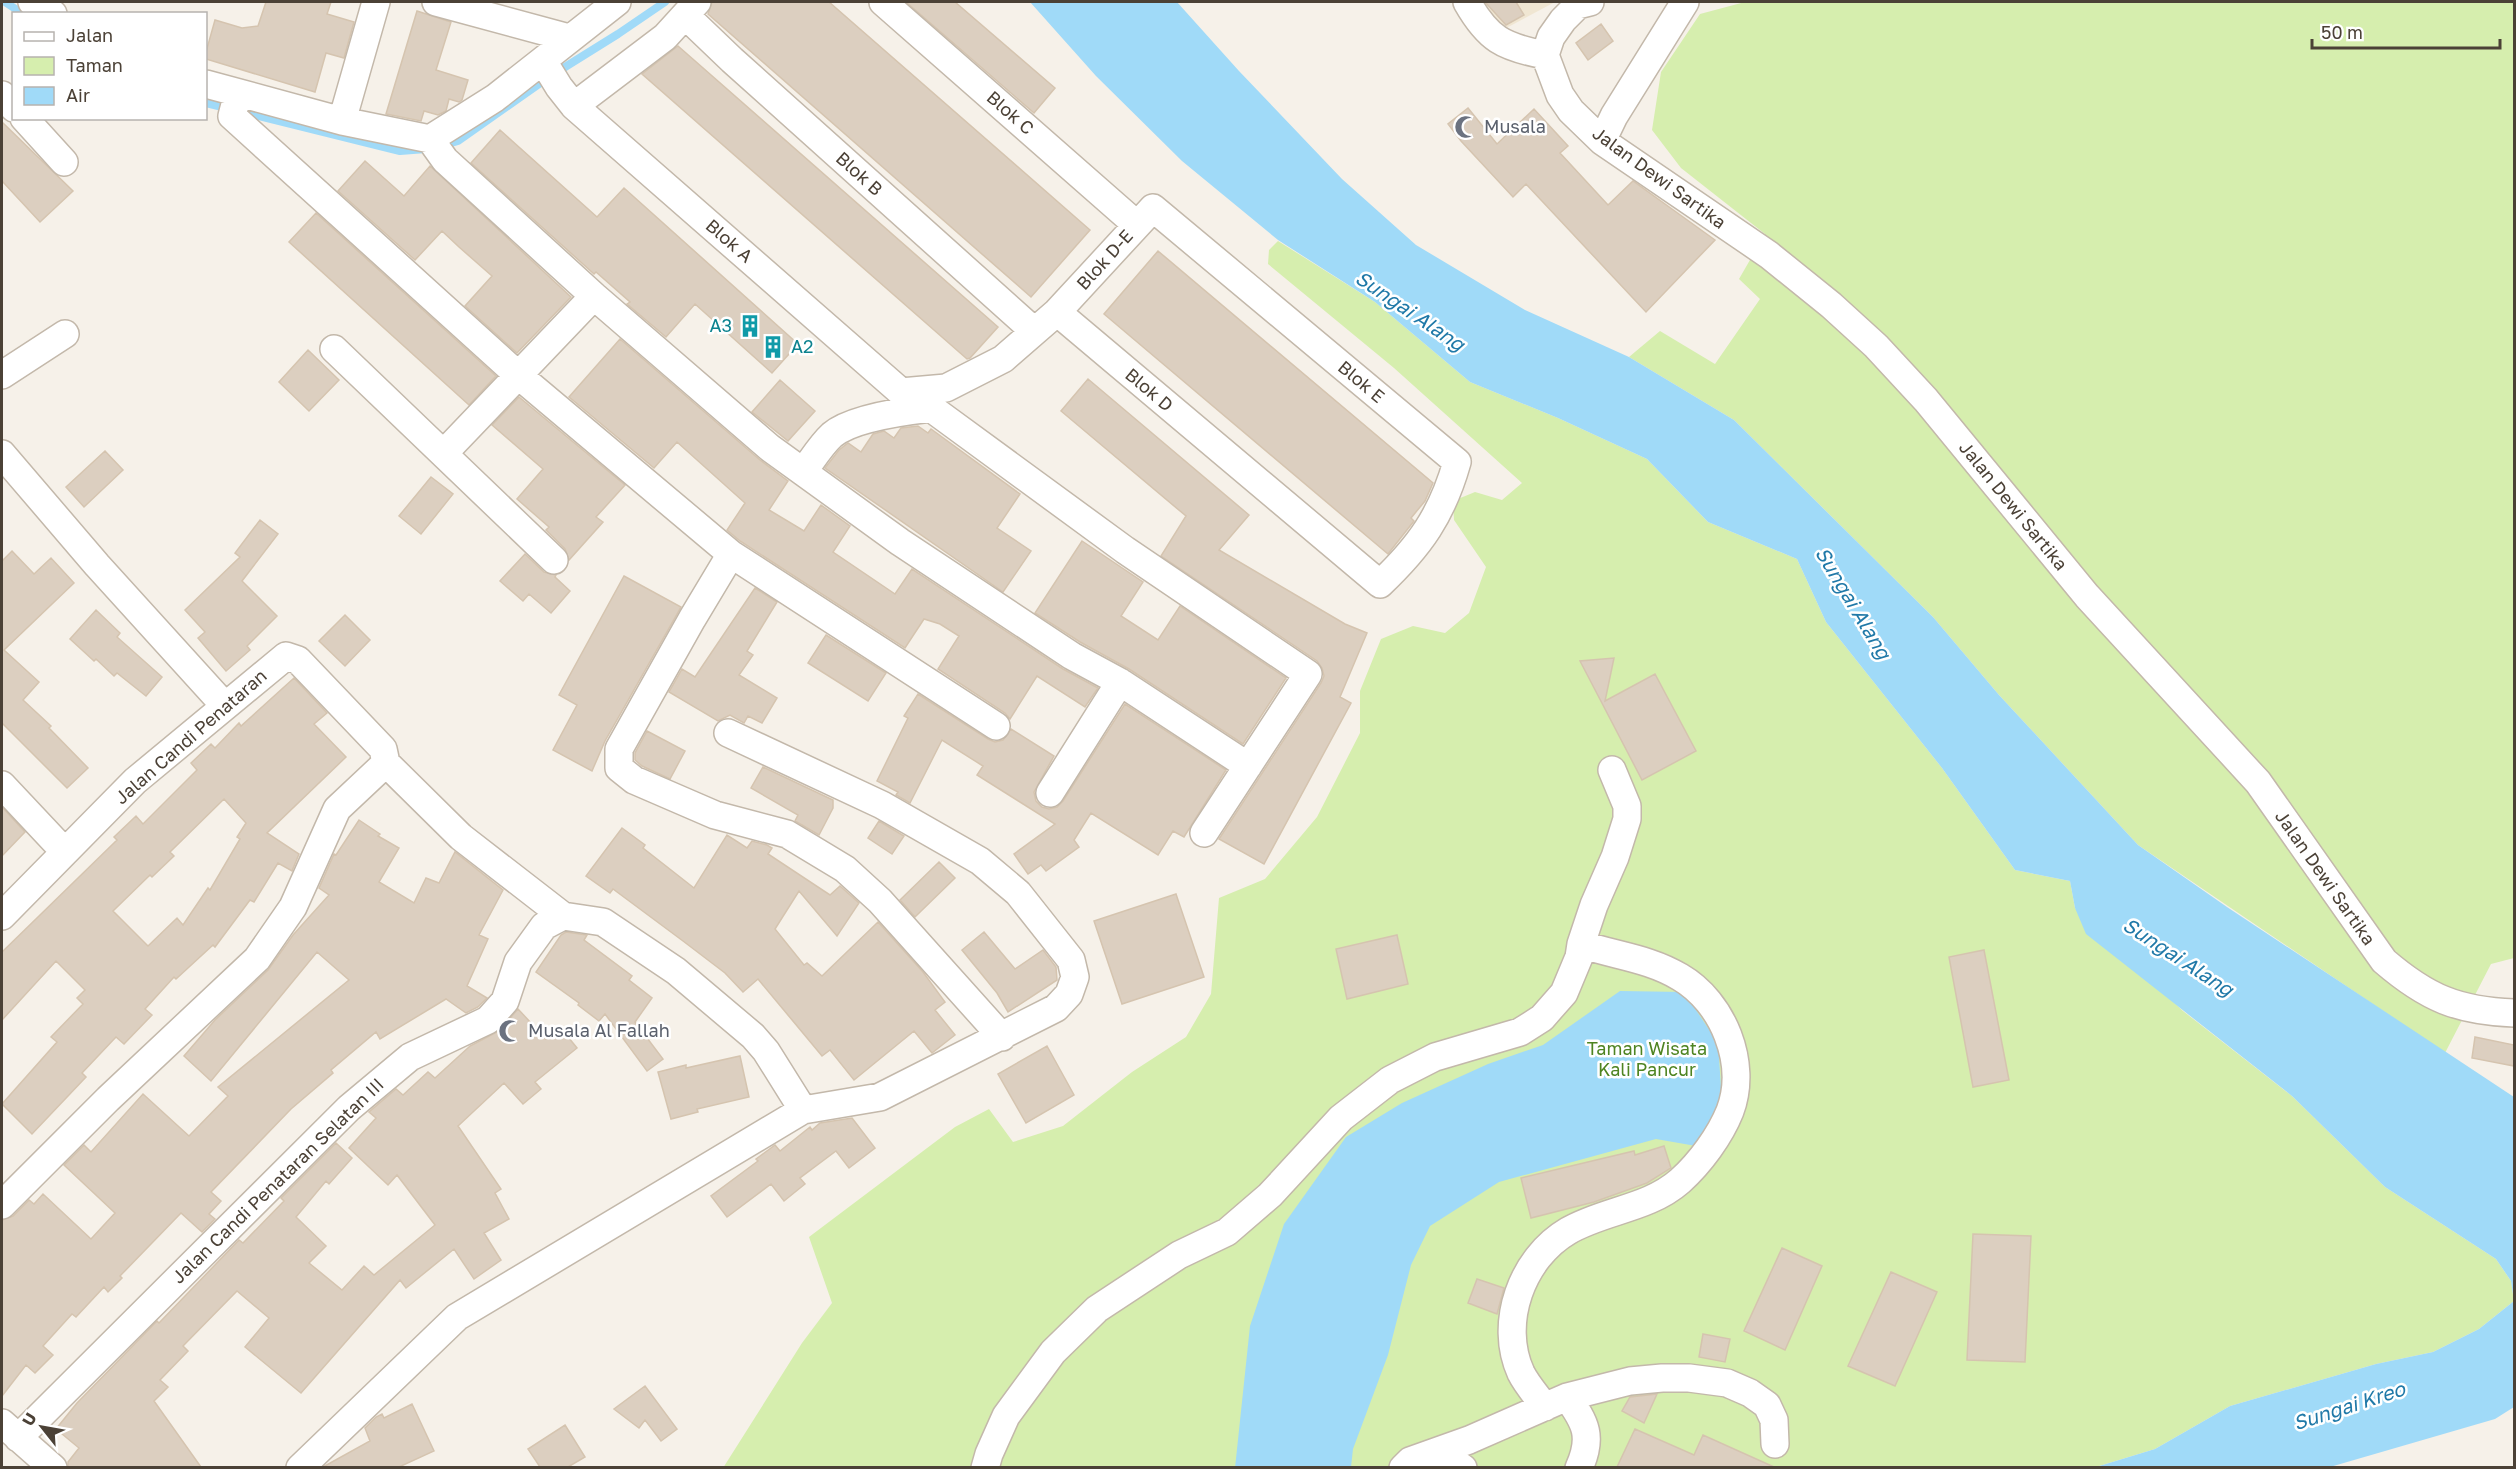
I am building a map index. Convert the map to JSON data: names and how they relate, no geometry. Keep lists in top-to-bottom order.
{
  "streets": {
    "street": [
      "Blok C",
      "Blok B",
      "Jalan Dewi Sartika",
      "Blok A",
      "Blok D-E",
      "Blok E",
      "Blok D",
      "Jalan Candi Penataran",
      "Jalan Candi Penataran Selatan III"
    ]
  },
  "crossings": [
    ["Blok C", "Blok D-E"],
    ["Blok C", "Blok E"],
    ["Blok B", "Blok A"],
    ["Blok D-E", "Blok E"],
    ["Blok D-E", "Blok D"],
    ["Blok E", "Blok D"]
  ],
  "water": ["Sungai Alang", "Sungai Kreo"],
  "parks": ["Taman Wisata Kali Pancur"],
  "places": {
    "mosque": ["Musala", "Musala Al Fallah"],
    "building": ["A3", "A2"]
  },
  "legend": ["Jalan", "Taman", "Air"],
  "scale_bar": "50 m",
  "north": "top left"
}
